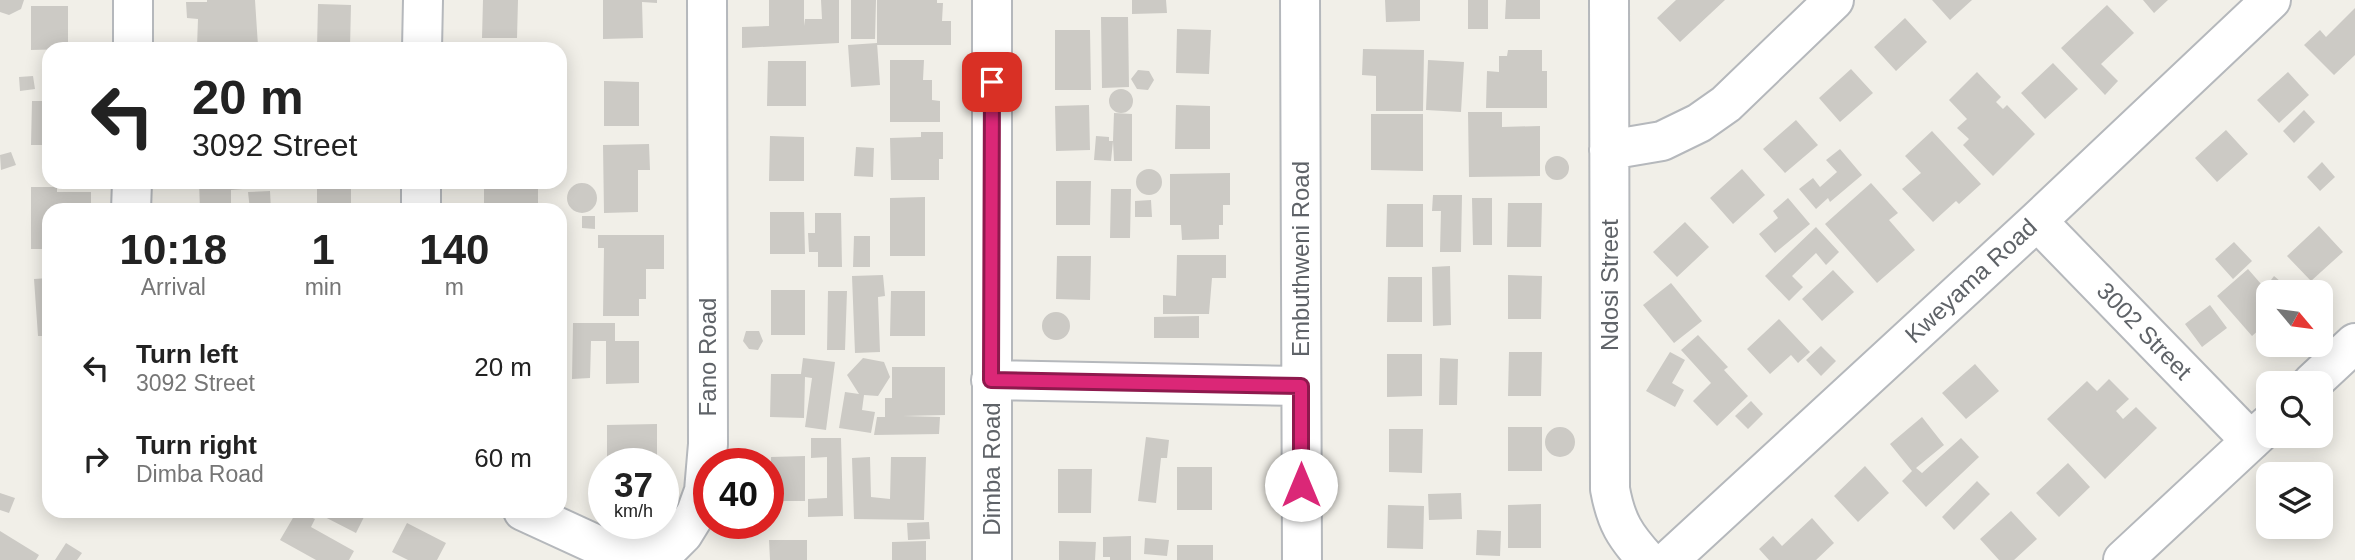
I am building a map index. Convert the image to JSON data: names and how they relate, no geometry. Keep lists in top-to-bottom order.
{
  "streets": {
    "street": [
      "Embuthweni Road",
      "Kweyama Road",
      "Ndosi Street",
      "3002 Street",
      "Fano Road",
      "Dimba Road"
    ]
  },
  "crossings": [
    ["Kweyama Road", "3002 Street"]
  ],
  "north": "bottom right",
  "page": {
    "turn": ["20 m", "3092 Street"],
    "eta": [
      "10:18",
      "Arrival",
      "1",
      "min",
      "140",
      "m"
    ],
    "list": [
      {
        "name": "Turn left",
        "note": "3092 Street",
        "value": "20 m"
      },
      {
        "name": "Turn right",
        "note": "Dimba Road",
        "value": "60 m"
      }
    ],
    "speed": "37 km/h",
    "limit": "40"
  }
}
